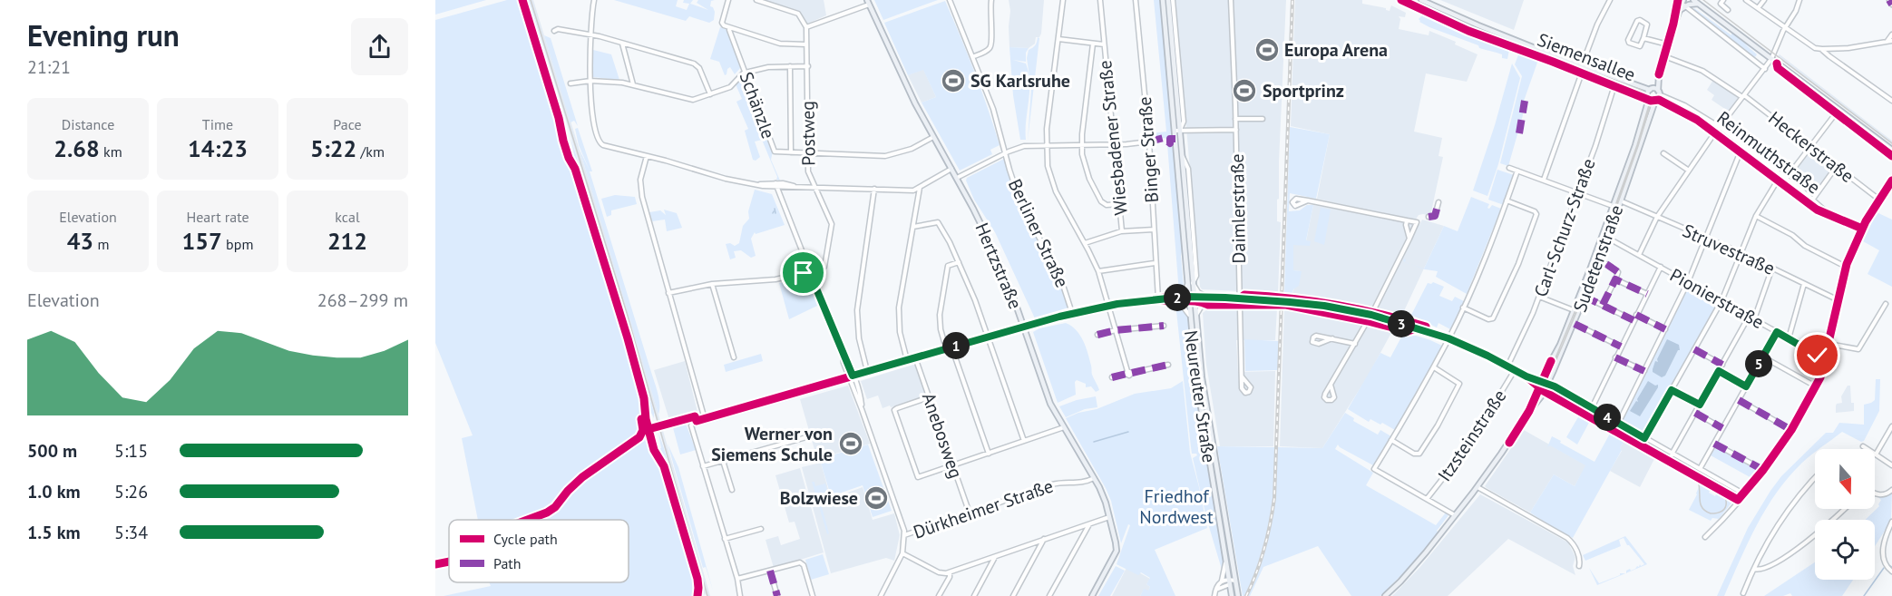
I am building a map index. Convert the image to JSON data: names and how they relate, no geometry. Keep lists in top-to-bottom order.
{
  "streets": {
    "main road": [
      "Siemensallee",
      "Sudetenstraße",
      "Hertzstraße",
      "Neureuter Straße"
    ],
    "street": [
      "Schänzle",
      "Postweg",
      "Wiesbadener Straße",
      "Heckerstraße",
      "Binger Straße",
      "Reinmuthstraße",
      "Daimlerstraße",
      "Carl-Schurz-Straße",
      "Berliner Straße",
      "Struvestraße",
      "Pionierstraße",
      "Anebosweg",
      "Itzsteinstraße",
      "Dürkheimer Straße"
    ]
  },
  "crossings": [
    ["Siemensallee", "Reinmuthstraße"],
    ["Siemensallee", "Carl-Schurz-Straße"],
    ["Siemensallee", "Sudetenstraße"],
    ["Schänzle", "Postweg"],
    ["Schänzle", "Hertzstraße"],
    ["Heckerstraße", "Sudetenstraße"],
    ["Reinmuthstraße", "Sudetenstraße"],
    ["Carl-Schurz-Straße", "Sudetenstraße"],
    ["Struvestraße", "Sudetenstraße"],
    ["Sudetenstraße", "Pionierstraße"],
    ["Hertzstraße", "Dürkheimer Straße"],
    ["Anebosweg", "Dürkheimer Straße"]
  ],
  "parks": ["Friedhof Nordwest"],
  "places": {
    "sports": [
      "Europa Arena",
      "SG Karlsruhe",
      "Sportprinz",
      "Werner von Siemens Schule",
      "Bolzwiese"
    ]
  },
  "legend": ["Cycle path", "Path"],
  "north": "bottom",
  "page": {
    "heading": ["Evening run", "21:21"],
    "stats": [
      ["Distance", "2.68 km"],
      ["Time", "14:23"],
      ["Pace", "5:22 /km"],
      ["Elevation", "43 m"],
      ["Heart rate", "157 bpm"],
      ["kcal", "212"]
    ],
    "chart": ["Elevation", "268–299 m"],
    "pins": [
      "2",
      "3",
      "1",
      "5",
      "4"
    ],
    "list": [
      {
        "name": "500 m",
        "note": "5:15"
      },
      {
        "name": "1.0 km",
        "note": "5:26"
      },
      {
        "name": "1.5 km",
        "note": "5:34"
      }
    ]
  }
}
